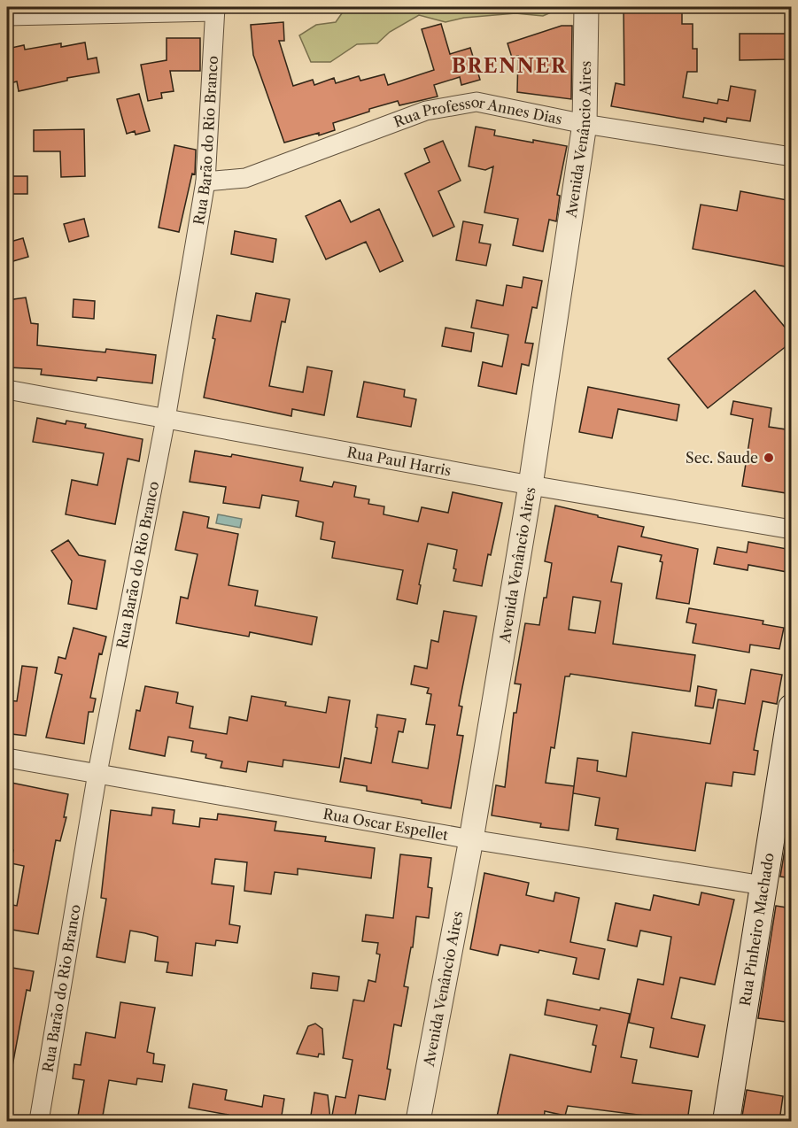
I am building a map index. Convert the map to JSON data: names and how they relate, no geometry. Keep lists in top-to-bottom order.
{
  "streets": {
    "main road": ["Rua Pinheiro Machado"],
    "street": [
      "Rua Professor Annes Dias",
      "Avenida Venâncio Aires",
      "Rua Barão do Rio Branco",
      "Rua Paul Harris",
      "Rua Oscar Espellet"
    ]
  },
  "crossings": [
    ["Rua Professor Annes Dias", "Avenida Venâncio Aires"],
    ["Rua Professor Annes Dias", "Rua Barão do Rio Branco"],
    ["Avenida Venâncio Aires", "Rua Paul Harris"],
    ["Avenida Venâncio Aires", "Rua Oscar Espellet"],
    ["Rua Barão do Rio Branco", "Rua Paul Harris"],
    ["Rua Barão do Rio Branco", "Rua Oscar Espellet"],
    ["Rua Oscar Espellet", "Rua Pinheiro Machado"]
  ],
  "districts": ["BRENNER"],
  "places": ["Sec. Saude"]
}
